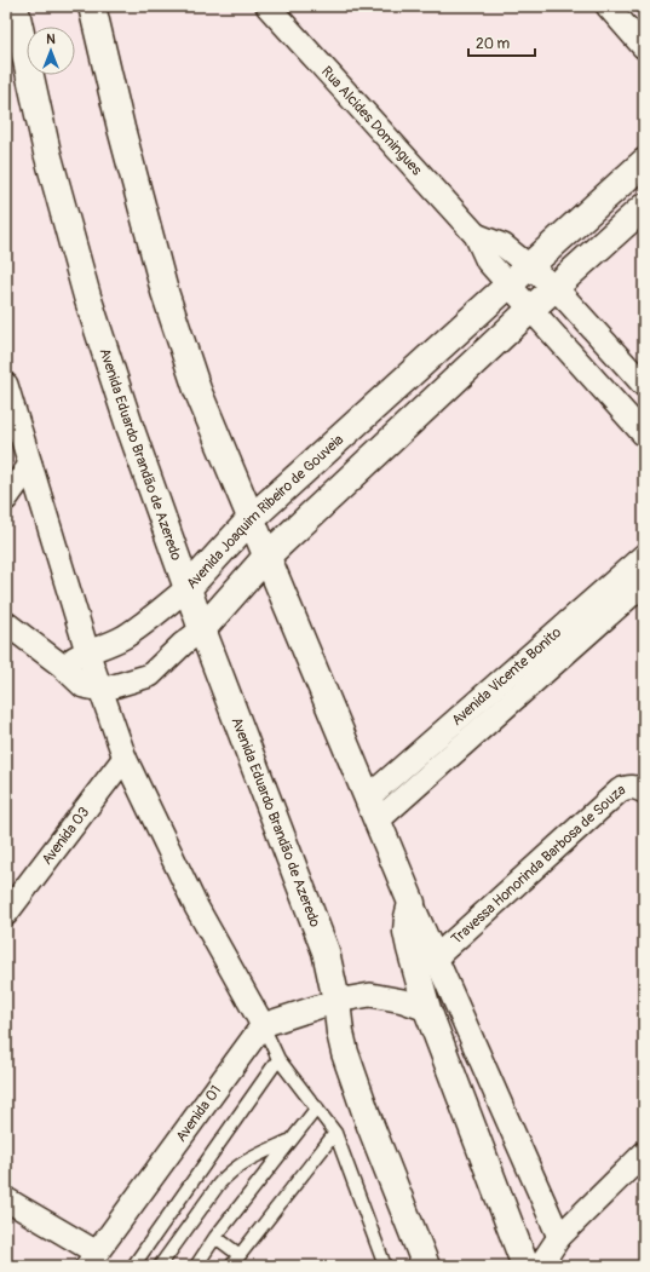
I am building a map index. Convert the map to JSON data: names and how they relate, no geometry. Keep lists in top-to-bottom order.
{
  "streets": {
    "main road": ["Avenida Eduardo Brandão de Azeredo", "Avenida Joaquim Ribeiro de Gouveia"],
    "street": [
      "Rua Alcides Domingues",
      "Avenida Vicente Bonito",
      "Avenida 03",
      "Travessa Honorinda Barbosa de Souza",
      "Avenida 01"
    ]
  },
  "crossings": [
    ["Rua Alcides Domingues", "Avenida Joaquim Ribeiro de Gouveia"],
    ["Avenida Eduardo Brandão de Azeredo", "Avenida Joaquim Ribeiro de Gouveia"]
  ],
  "scale_bar": "20 m",
  "north": "top"
}
